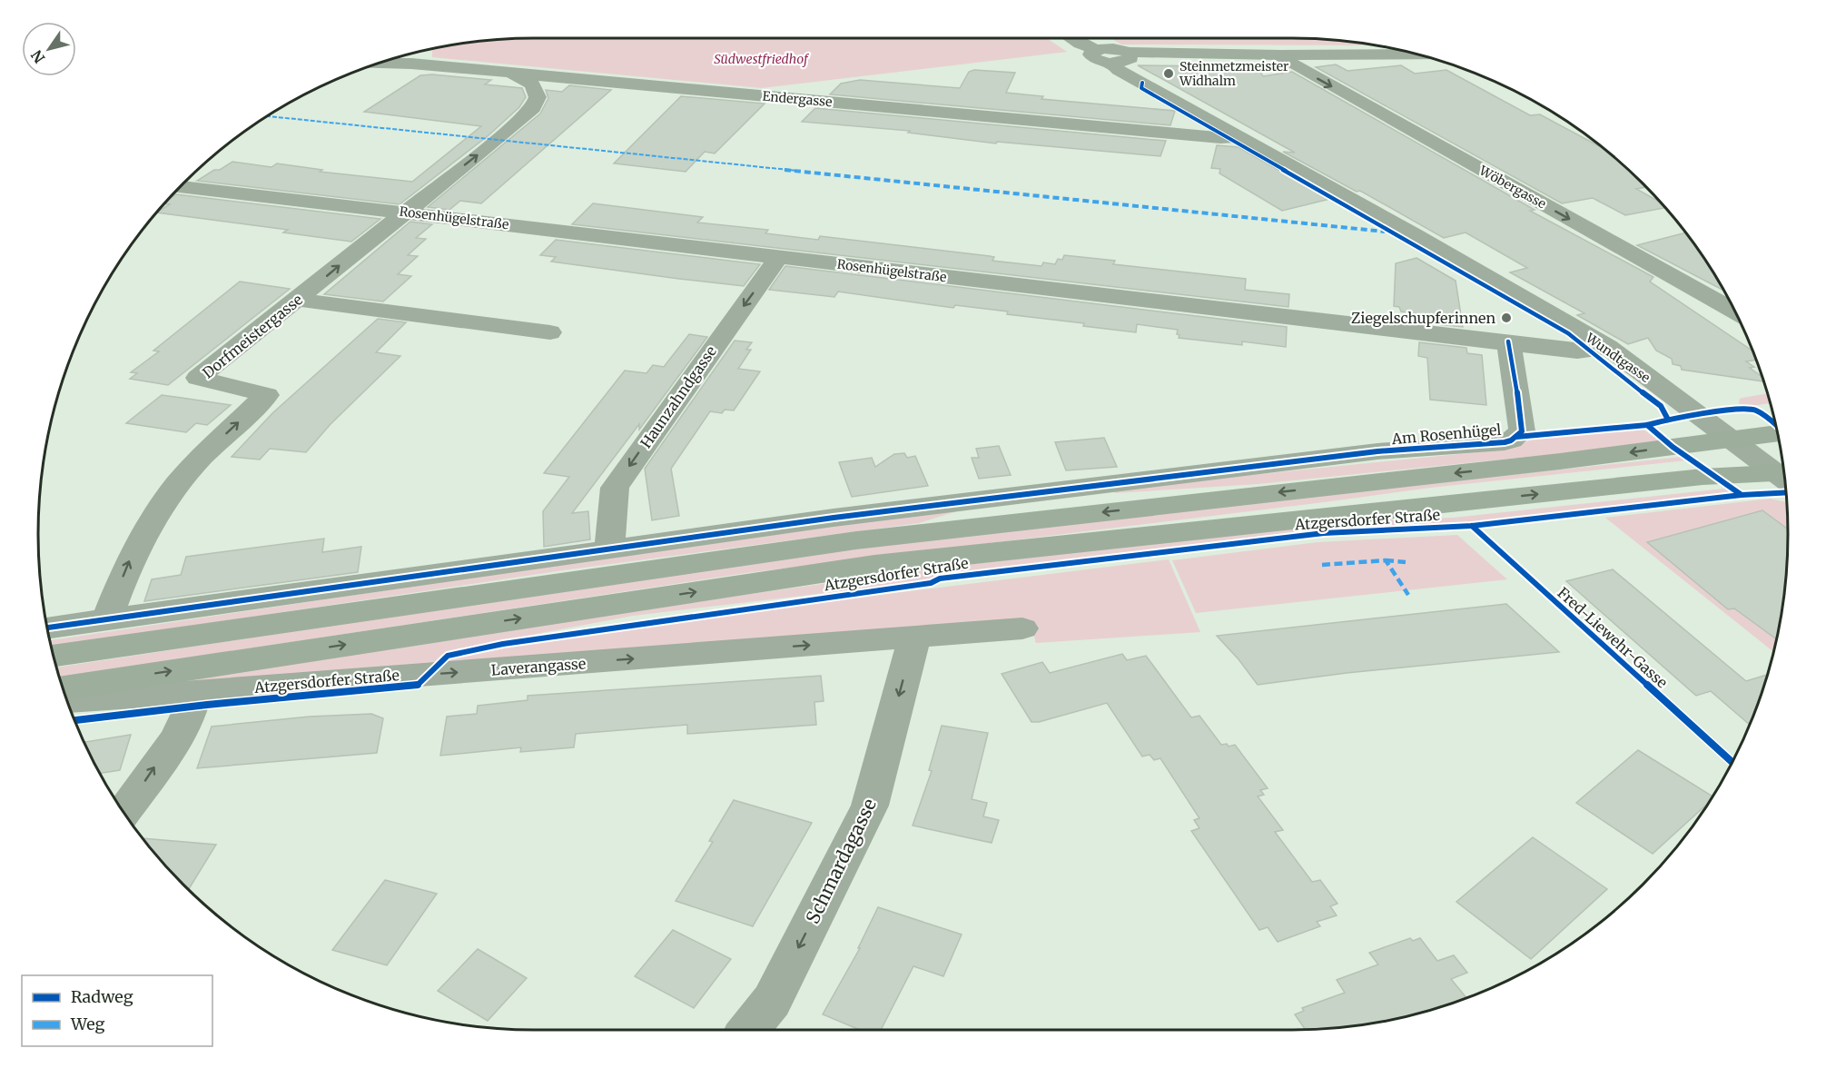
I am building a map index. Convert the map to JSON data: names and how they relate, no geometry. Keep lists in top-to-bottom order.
{
  "streets": {
    "main road": ["Atzgersdorfer Straße"],
    "street": [
      "Endergasse",
      "Wöbergasse",
      "Rosenhügelstraße",
      "Dorfmeistergasse",
      "Wundtgasse",
      "Haunzahndgasse",
      "Am Rosenhügel",
      "Laverangasse",
      "Schmardagasse"
    ],
    "cycle path": ["Fred-Liewehr-Gasse"]
  },
  "crossings": [
    ["Endergasse", "Dorfmeistergasse"],
    ["Endergasse", "Wundtgasse"],
    ["Rosenhügelstraße", "Dorfmeistergasse"],
    ["Rosenhügelstraße", "Wundtgasse"],
    ["Rosenhügelstraße", "Haunzahndgasse"],
    ["Rosenhügelstraße", "Am Rosenhügel"],
    ["Haunzahndgasse", "Am Rosenhügel"],
    ["Laverangasse", "Schmardagasse"]
  ],
  "one_way": [
    "Wöbergasse",
    "Dorfmeistergasse",
    "Haunzahndgasse",
    "Schmardagasse"
  ],
  "parks": ["Südwestfriedhof"],
  "places": ["Steinmetzmeister Widhalm", "Ziegelschupferinnen"],
  "legend": ["Radweg", "Weg"],
  "north": "bottom left"
}
